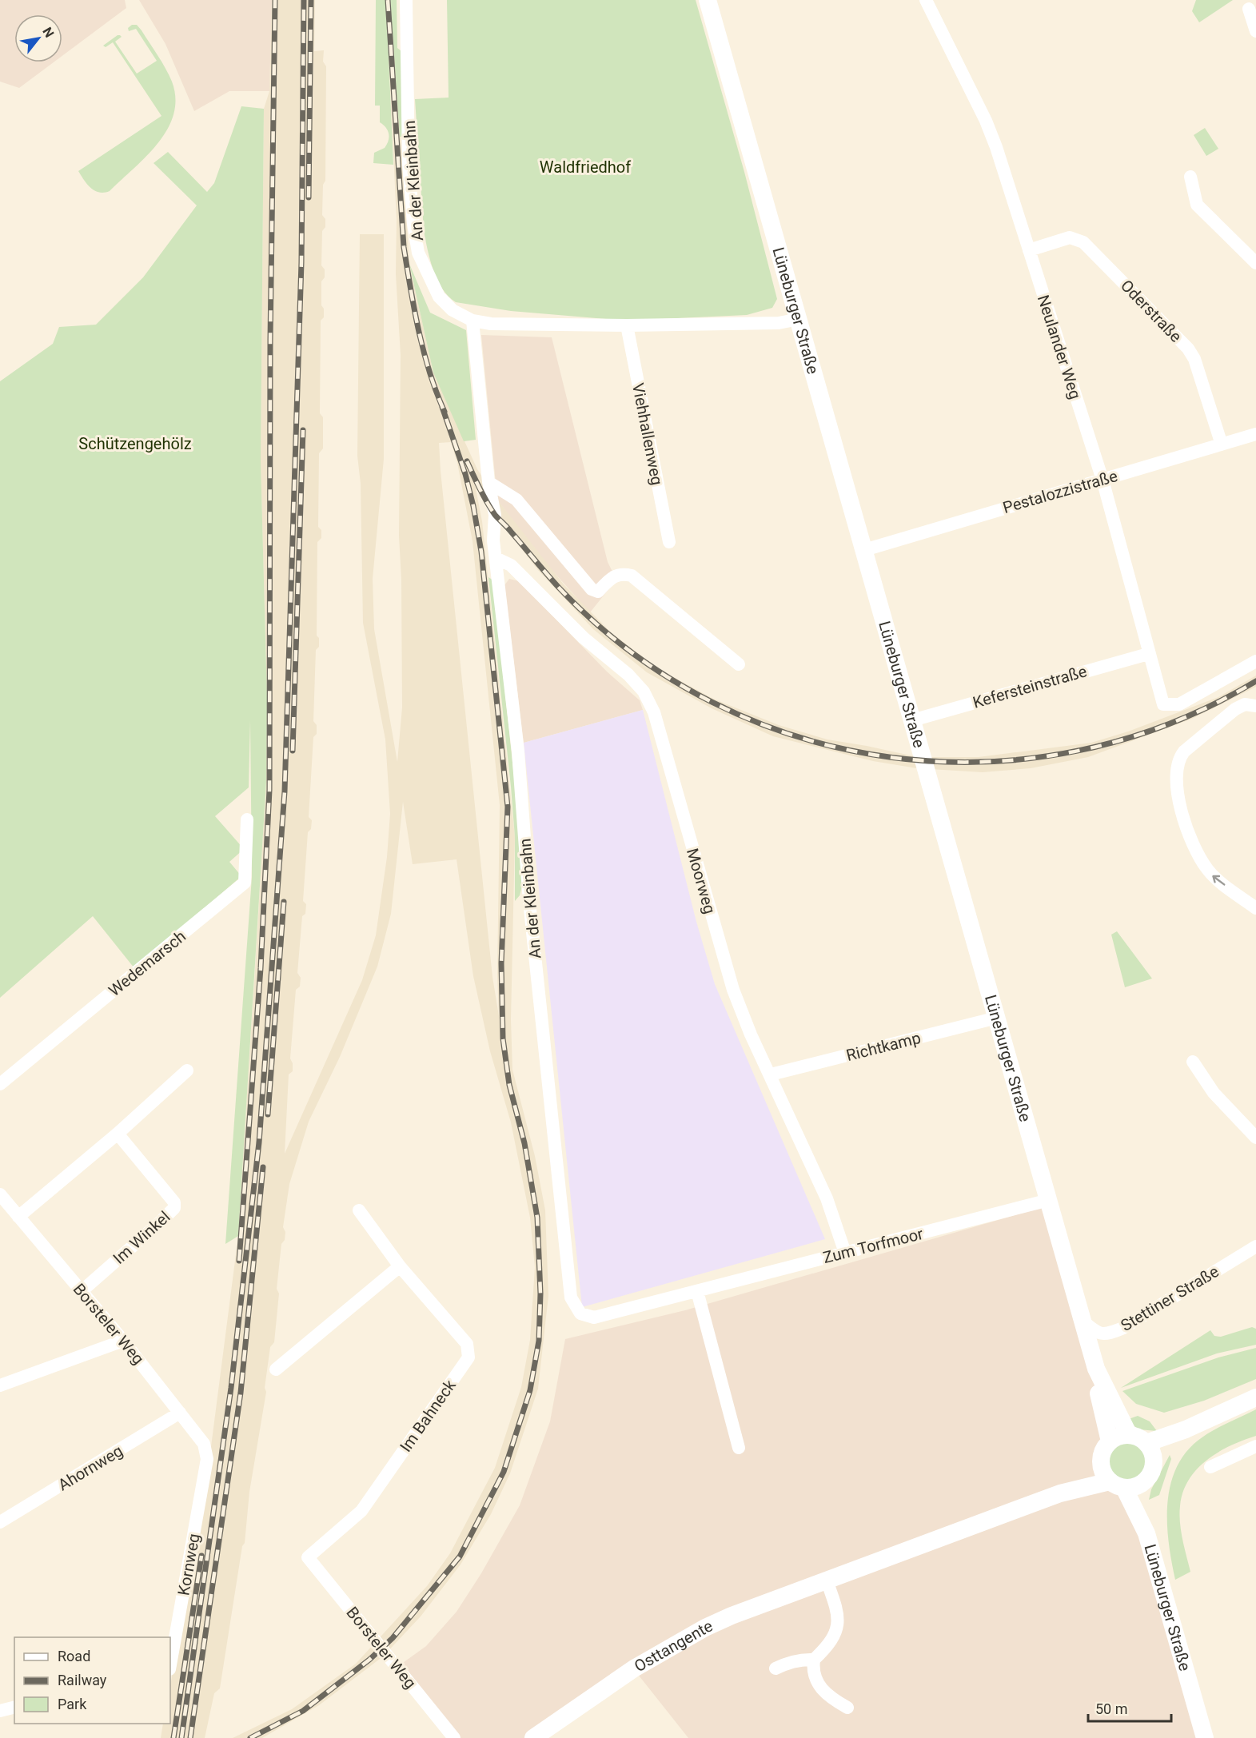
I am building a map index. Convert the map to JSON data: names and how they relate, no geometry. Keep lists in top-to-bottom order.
{
  "streets": {
    "main road": ["Lüneburger Straße", "Osttangente"],
    "street": [
      "An der Kleinbahn",
      "Oderstraße",
      "Neulander Weg",
      "Viehhallenweg",
      "Pestalozzistraße",
      "Kefersteinstraße",
      "Moorweg",
      "Wedemarsch",
      "Richtkamp",
      "Im Winkel",
      "Zum Torfmoor",
      "Stettiner Straße",
      "Borsteler Weg",
      "Im Bahneck",
      "Ahornweg",
      "Kornweg"
    ]
  },
  "crossings": [
    ["An der Kleinbahn", "Moorweg"],
    ["An der Kleinbahn", "Zum Torfmoor"],
    ["Lüneburger Straße", "Pestalozzistraße"],
    ["Lüneburger Straße", "Kefersteinstraße"],
    ["Lüneburger Straße", "Richtkamp"],
    ["Lüneburger Straße", "Zum Torfmoor"],
    ["Lüneburger Straße", "Stettiner Straße"],
    ["Lüneburger Straße", "Osttangente"],
    ["Oderstraße", "Neulander Weg"],
    ["Oderstraße", "Pestalozzistraße"],
    ["Neulander Weg", "Pestalozzistraße"],
    ["Neulander Weg", "Kefersteinstraße"],
    ["Moorweg", "Richtkamp"],
    ["Moorweg", "Zum Torfmoor"],
    ["Im Winkel", "Borsteler Weg"],
    ["Borsteler Weg", "Im Bahneck"],
    ["Borsteler Weg", "Ahornweg"],
    ["Borsteler Weg", "Kornweg"]
  ],
  "parks": ["Waldfriedhof", "Schützengehölz"],
  "legend": ["Road", "Railway", "Park"],
  "scale_bar": "50 m",
  "north": "top right"
}
